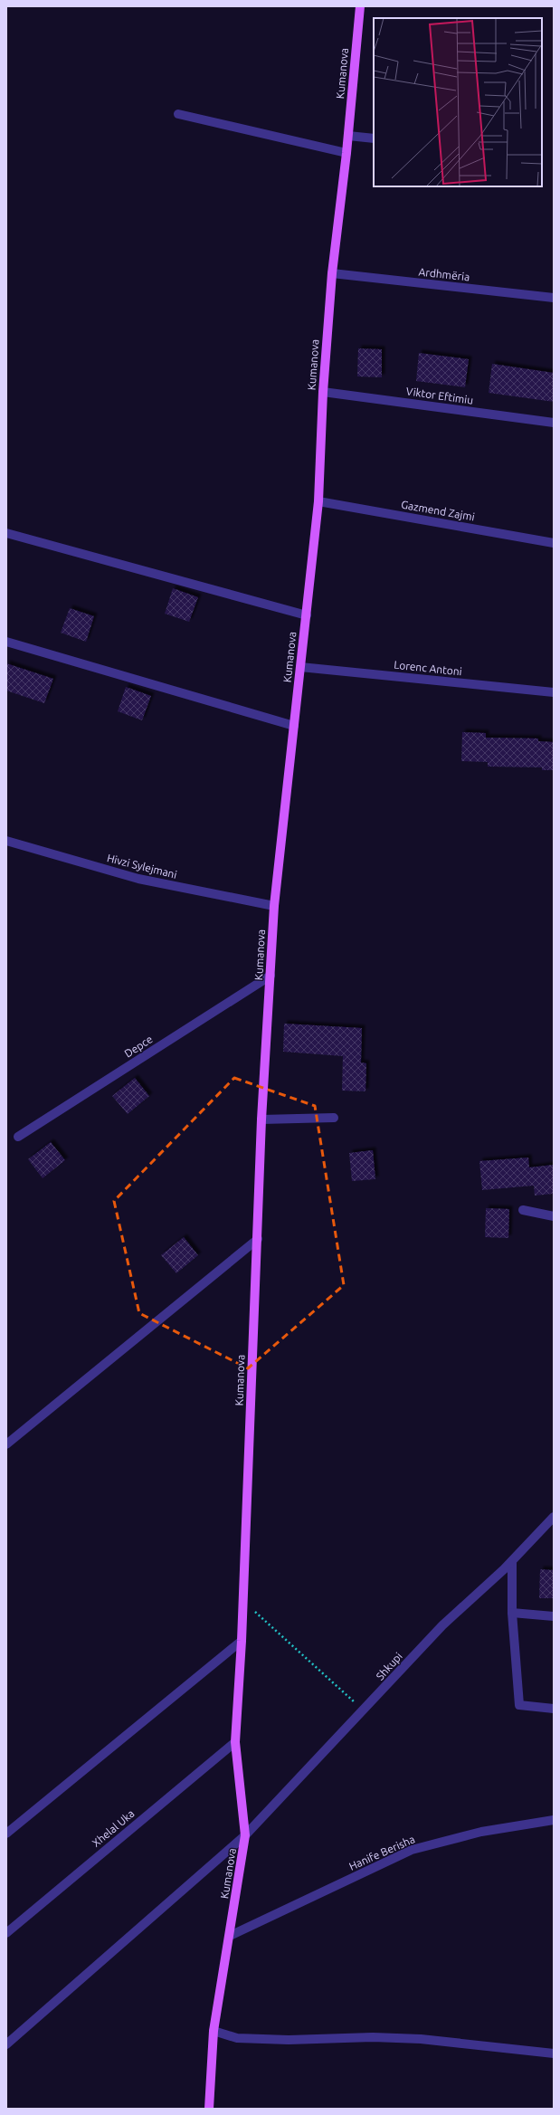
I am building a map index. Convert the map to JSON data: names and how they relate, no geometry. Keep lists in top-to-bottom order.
{
  "streets": {
    "main road": ["Kumanova"],
    "street": [
      "Ardhmëria",
      "Viktor Eftimiu",
      "Gazmend Zajmi",
      "Lorenc Antoni",
      "Hivzi Sylejmani",
      "Depce",
      "Shkupi",
      "Xhelal Uka",
      "Hanife Berisha"
    ]
  },
  "crossings": [
    ["Kumanova", "Ardhmëria"],
    ["Kumanova", "Viktor Eftimiu"],
    ["Kumanova", "Gazmend Zajmi"],
    ["Kumanova", "Lorenc Antoni"],
    ["Kumanova", "Hivzi Sylejmani"],
    ["Kumanova", "Depce"],
    ["Kumanova", "Shkupi"],
    ["Kumanova", "Xhelal Uka"],
    ["Kumanova", "Hanife Berisha"]
  ]
}
